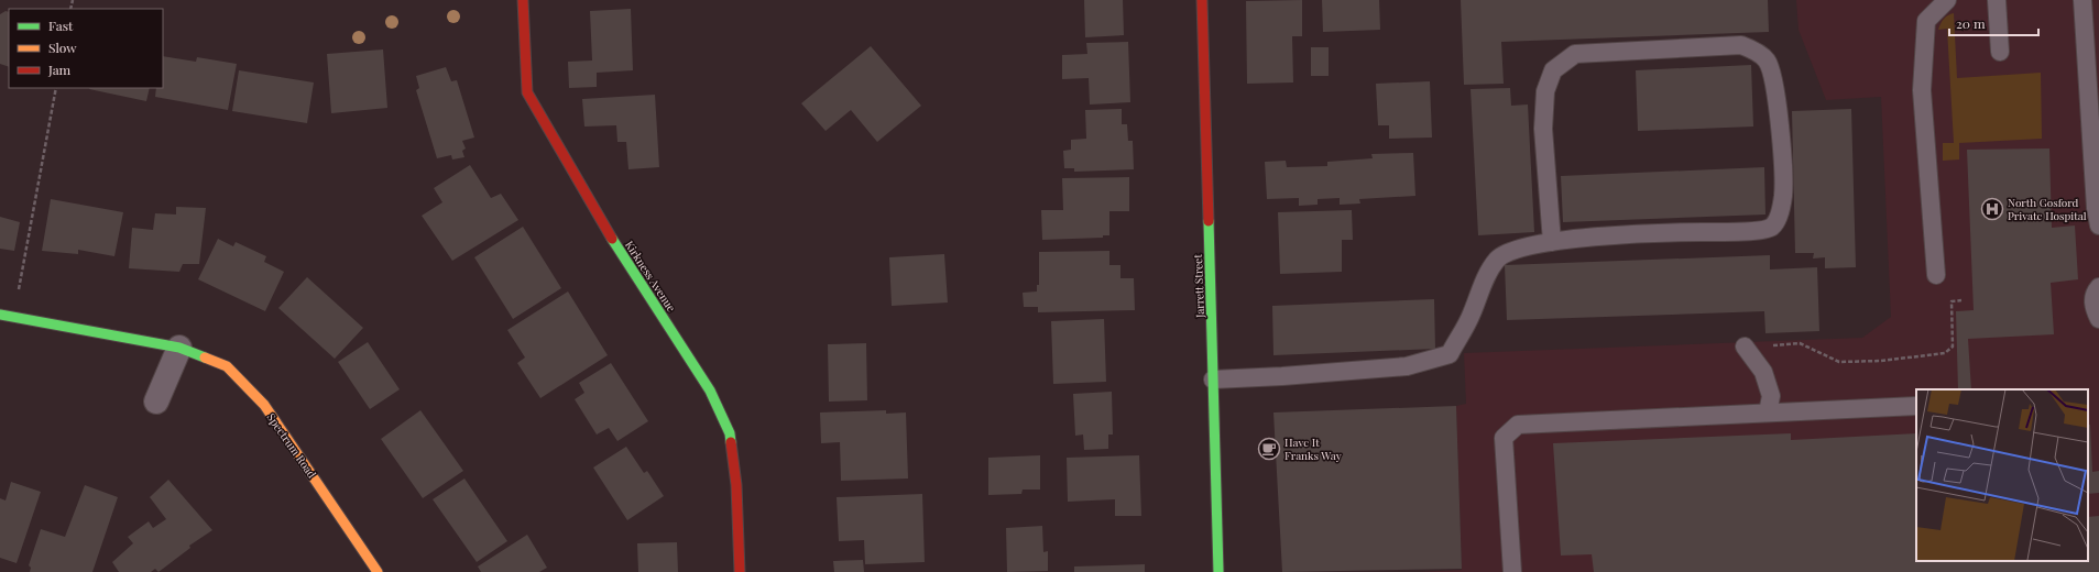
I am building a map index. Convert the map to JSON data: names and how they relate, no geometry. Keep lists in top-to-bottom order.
{
  "streets": {
    "street": ["Kirkness Avenue", "Jarrett Street", "Spectrum Road"]
  },
  "places": {
    "hospital": ["North Gosford Private Hospital"],
    "cafe": ["Have It Franks Way"]
  },
  "legend": ["Fast", "Slow", "Jam"],
  "scale_bar": "20 m"
}
